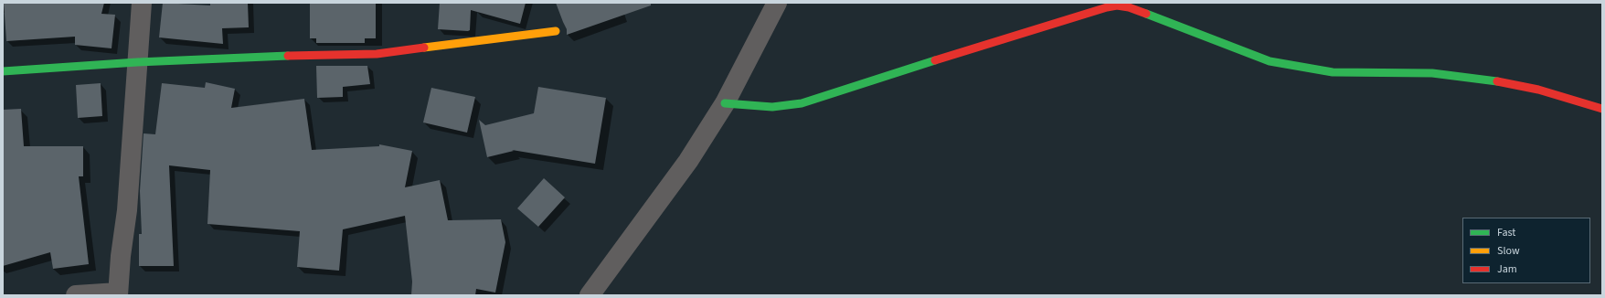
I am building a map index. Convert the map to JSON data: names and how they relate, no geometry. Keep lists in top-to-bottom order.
{
  "legend": ["Fast", "Slow", "Jam"]
}
